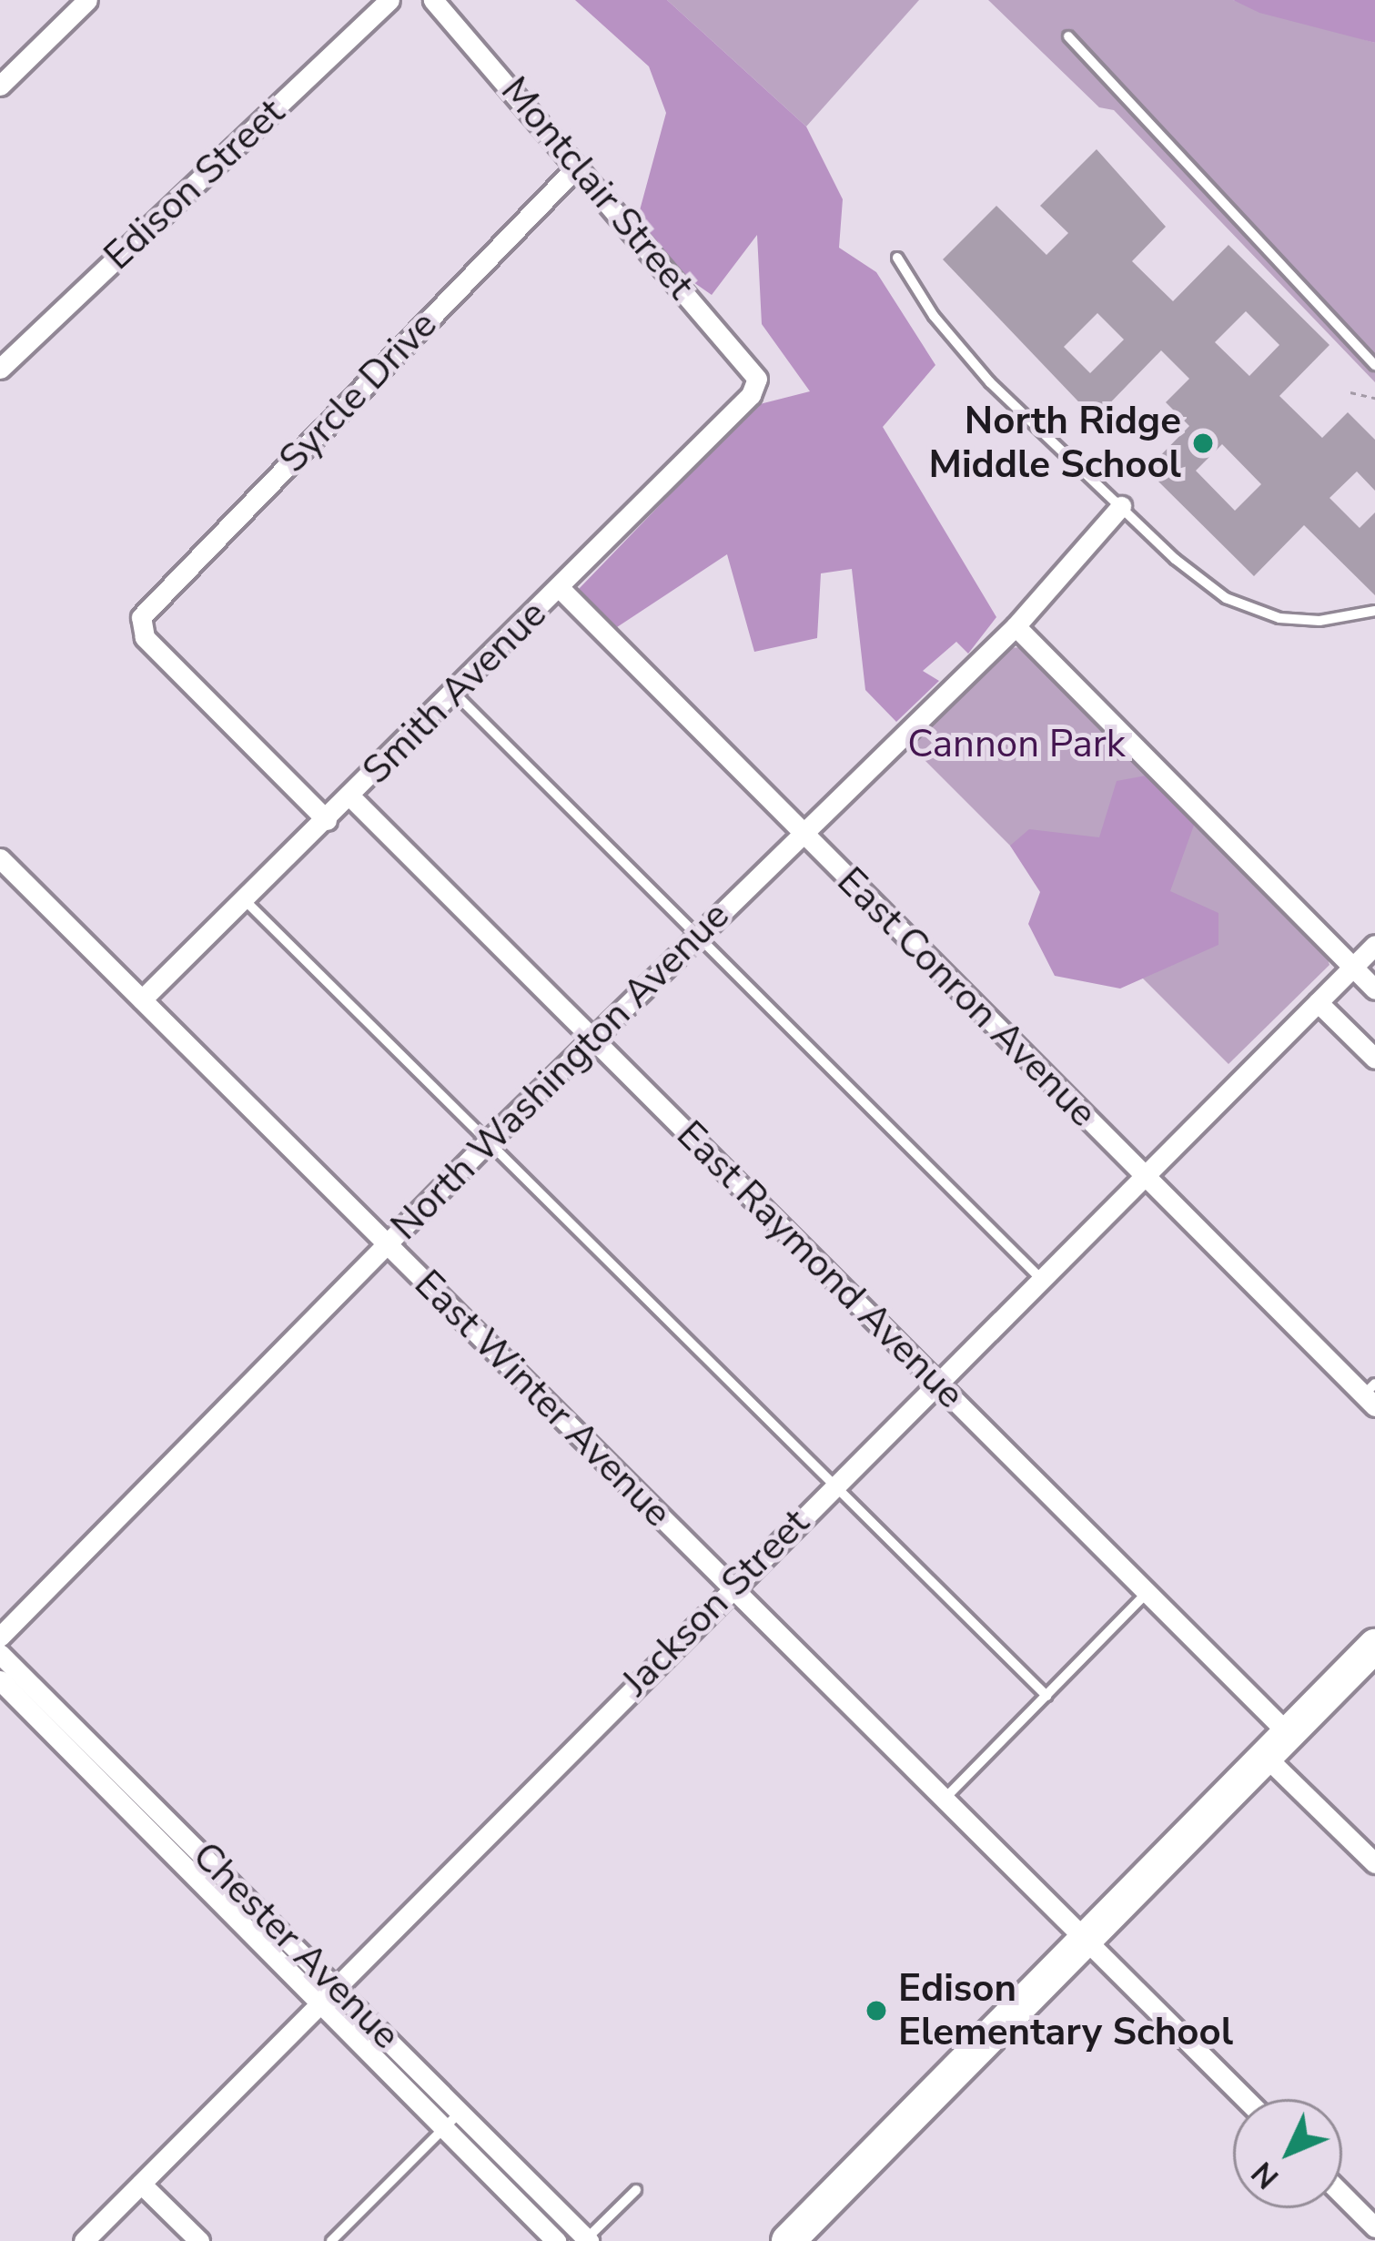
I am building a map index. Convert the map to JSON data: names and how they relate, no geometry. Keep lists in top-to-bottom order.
{
  "streets": {
    "street": [
      "Edison Street",
      "Montclair Street",
      "Syrcle Drive",
      "Smith Avenue",
      "East Conron Avenue",
      "North Washington Avenue",
      "East Raymond Avenue",
      "East Winter Avenue",
      "Jackson Street",
      "Chester Avenue"
    ]
  },
  "crossings": [
    ["Montclair Street", "Syrcle Drive"],
    ["Montclair Street", "Smith Avenue"],
    ["Syrcle Drive", "Smith Avenue"],
    ["Smith Avenue", "East Conron Avenue"],
    ["Smith Avenue", "East Raymond Avenue"],
    ["Smith Avenue", "East Winter Avenue"],
    ["East Conron Avenue", "North Washington Avenue"],
    ["East Conron Avenue", "Jackson Street"],
    ["North Washington Avenue", "East Raymond Avenue"],
    ["North Washington Avenue", "East Winter Avenue"],
    ["East Raymond Avenue", "Jackson Street"],
    ["East Winter Avenue", "Jackson Street"],
    ["Jackson Street", "Chester Avenue"]
  ],
  "parks": ["Cannon Park"],
  "places": ["North Ridge Middle School", "Edison Elementary School"],
  "north": "bottom left"
}
